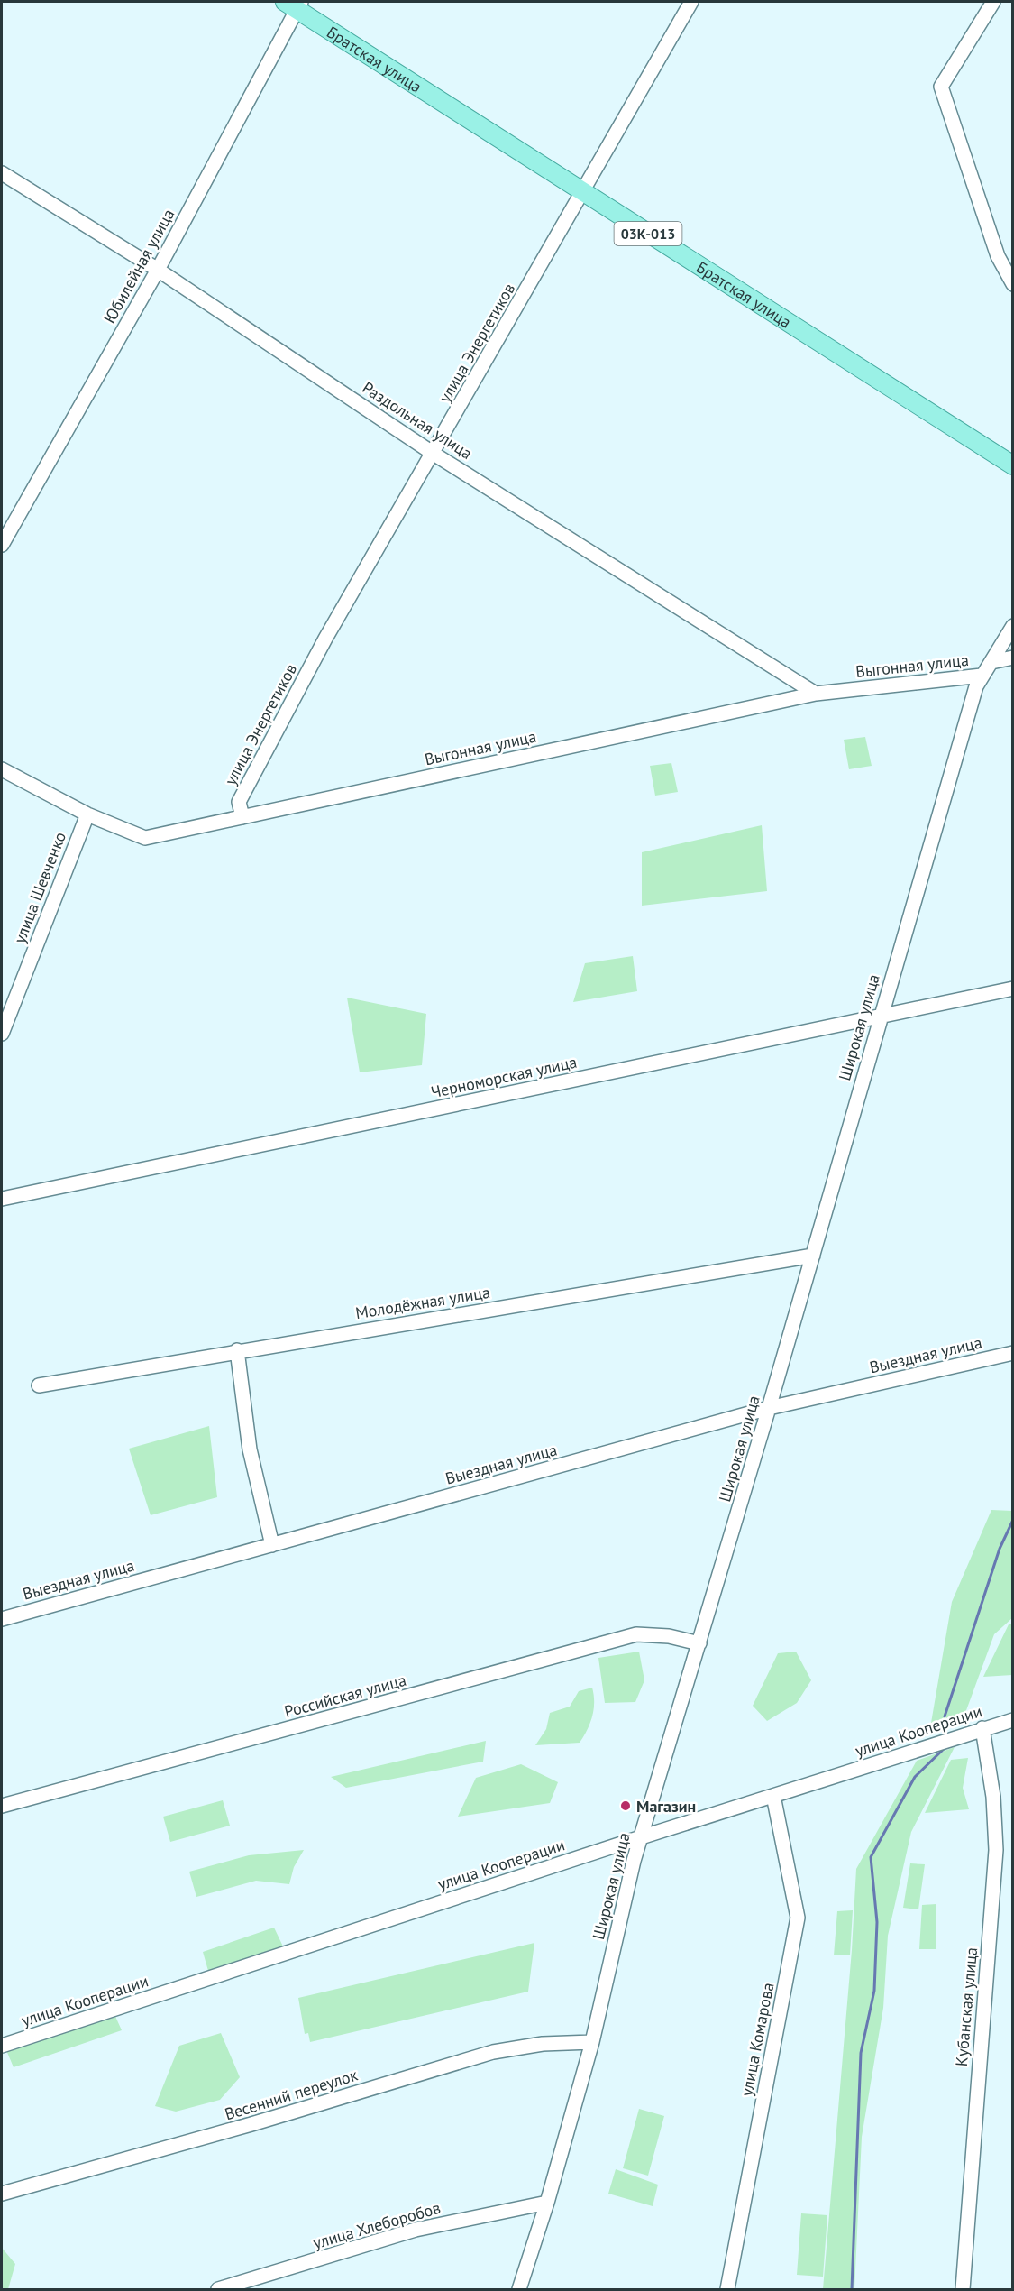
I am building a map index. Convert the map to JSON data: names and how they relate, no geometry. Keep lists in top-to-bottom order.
{
  "streets": {
    "main road": ["Братская улица", "03К-013"],
    "street": [
      "Юбилейная улица",
      "улица Энергетиков",
      "Раздольная улица",
      "Выгонная улица",
      "улица Шевченко",
      "Широкая улица",
      "Черноморская улица",
      "Молодёжная улица",
      "Выездная улица",
      "Российская улица",
      "улица Кооперации",
      "Кубанская улица",
      "улица Комарова",
      "Весенний переулок",
      "улица Хлеборобов"
    ]
  },
  "crossings": [
    ["Братская улица", "Юбилейная улица"],
    ["Братская улица", "улица Энергетиков"],
    ["Юбилейная улица", "Раздольная улица"],
    ["улица Энергетиков", "Раздольная улица"],
    ["улица Энергетиков", "Выгонная улица"],
    ["Раздольная улица", "Выгонная улица"],
    ["Выгонная улица", "улица Шевченко"],
    ["Выгонная улица", "Широкая улица"],
    ["Широкая улица", "Черноморская улица"],
    ["Широкая улица", "Молодёжная улица"],
    ["Широкая улица", "Выездная улица"],
    ["Широкая улица", "Российская улица"],
    ["Широкая улица", "улица Кооперации"],
    ["Широкая улица", "Весенний переулок"],
    ["Широкая улица", "улица Хлеборобов"],
    ["улица Кооперации", "Кубанская улица"],
    ["улица Кооперации", "улица Комарова"]
  ],
  "places": ["Магазин"]
}
